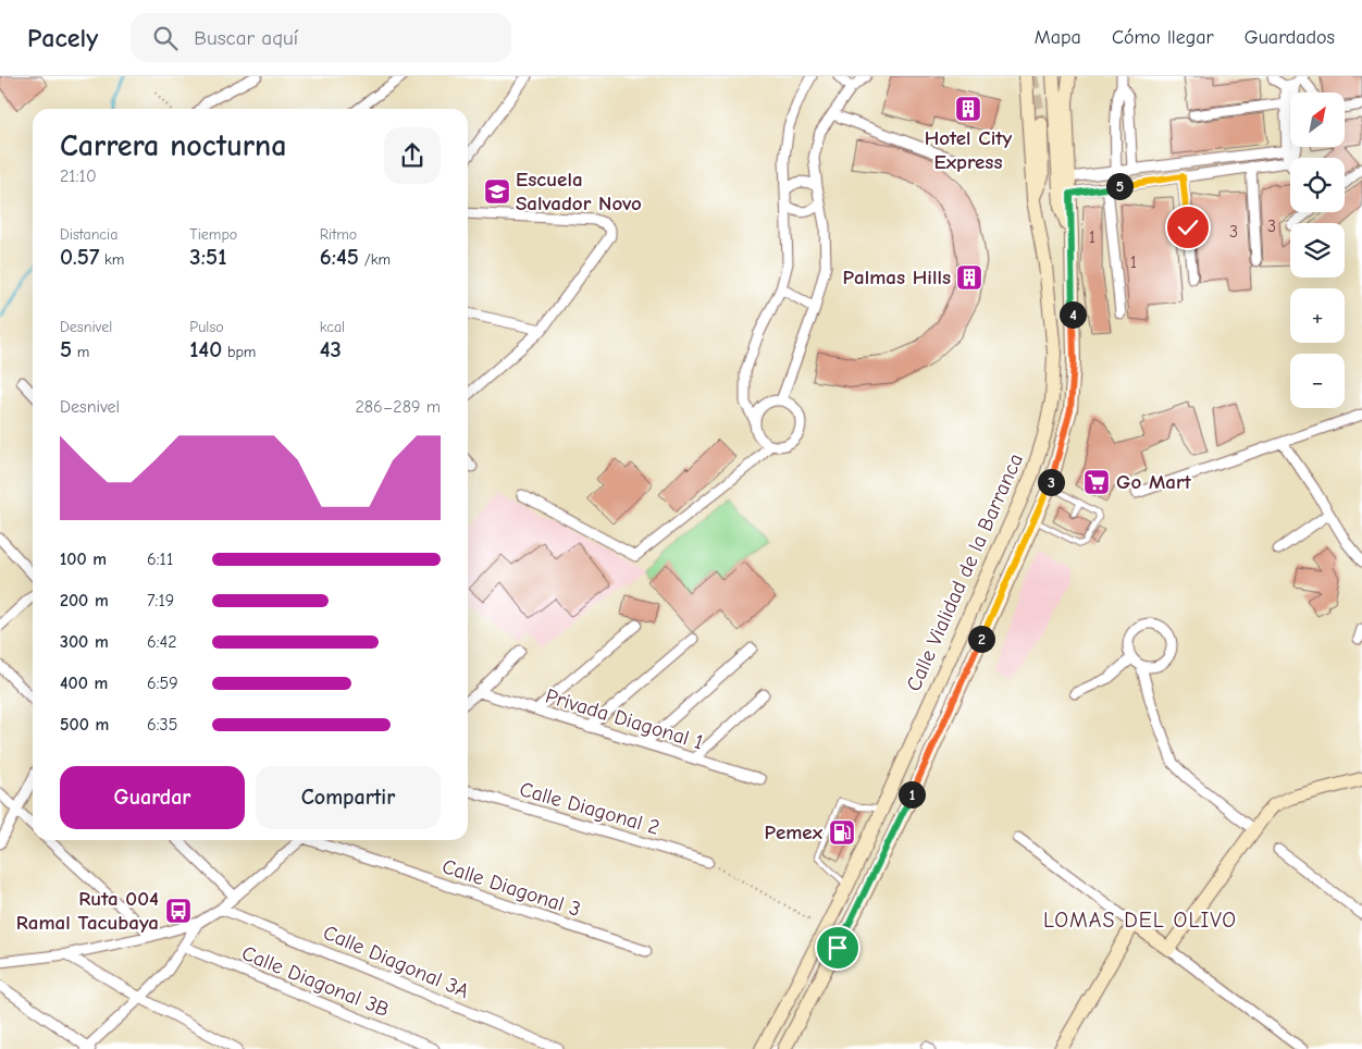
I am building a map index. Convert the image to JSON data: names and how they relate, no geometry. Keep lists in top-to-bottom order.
{
  "streets": {
    "main road": ["Calle Vialidad de la Barranca"],
    "street": [
      "Privada Diagonal 1",
      "Calle Diagonal 2",
      "Calle Diagonal 3",
      "Calle Diagonal 3A",
      "Calle Diagonal 3B"
    ]
  },
  "districts": ["LOMAS DEL OLIVO"],
  "places": {
    "building": ["Hotel City Express", "Palmas Hills"],
    "school or university": ["Escuela Salvador Novo"],
    "supermarket": ["Go Mart"],
    "fuel station": ["Pemex"],
    "bus stop": ["Ruta 004 Ramal Tacubaya"]
  },
  "house_numbers": [
    "3",
    "3",
    "1",
    "1"
  ],
  "north": "top right",
  "page": {
    "header": "Pacely",
    "search": "Buscar aquí",
    "nav": ["Mapa", "Cómo llegar", "Guardados"],
    "map_buttons": ["+", "−"],
    "heading": ["Carrera nocturna", "21:10"],
    "pins": [
      "5",
      "4",
      "3",
      "2",
      "1"
    ],
    "stats": [
      ["Distancia", "0.57 km"],
      ["Tiempo", "3:51"],
      ["Ritmo", "6:45 /km"],
      ["Desnivel", "5 m"],
      ["Pulso", "140 bpm"],
      ["kcal", "43"]
    ],
    "chart": ["Desnivel", "286–289 m"],
    "list": [
      {
        "name": "100 m",
        "note": "6:11"
      },
      {
        "name": "200 m",
        "note": "7:19"
      },
      {
        "name": "300 m",
        "note": "6:42"
      },
      {
        "name": "400 m",
        "note": "6:59"
      },
      {
        "name": "500 m",
        "note": "6:35"
      }
    ],
    "buttons": ["Guardar", "Compartir"]
  }
}
